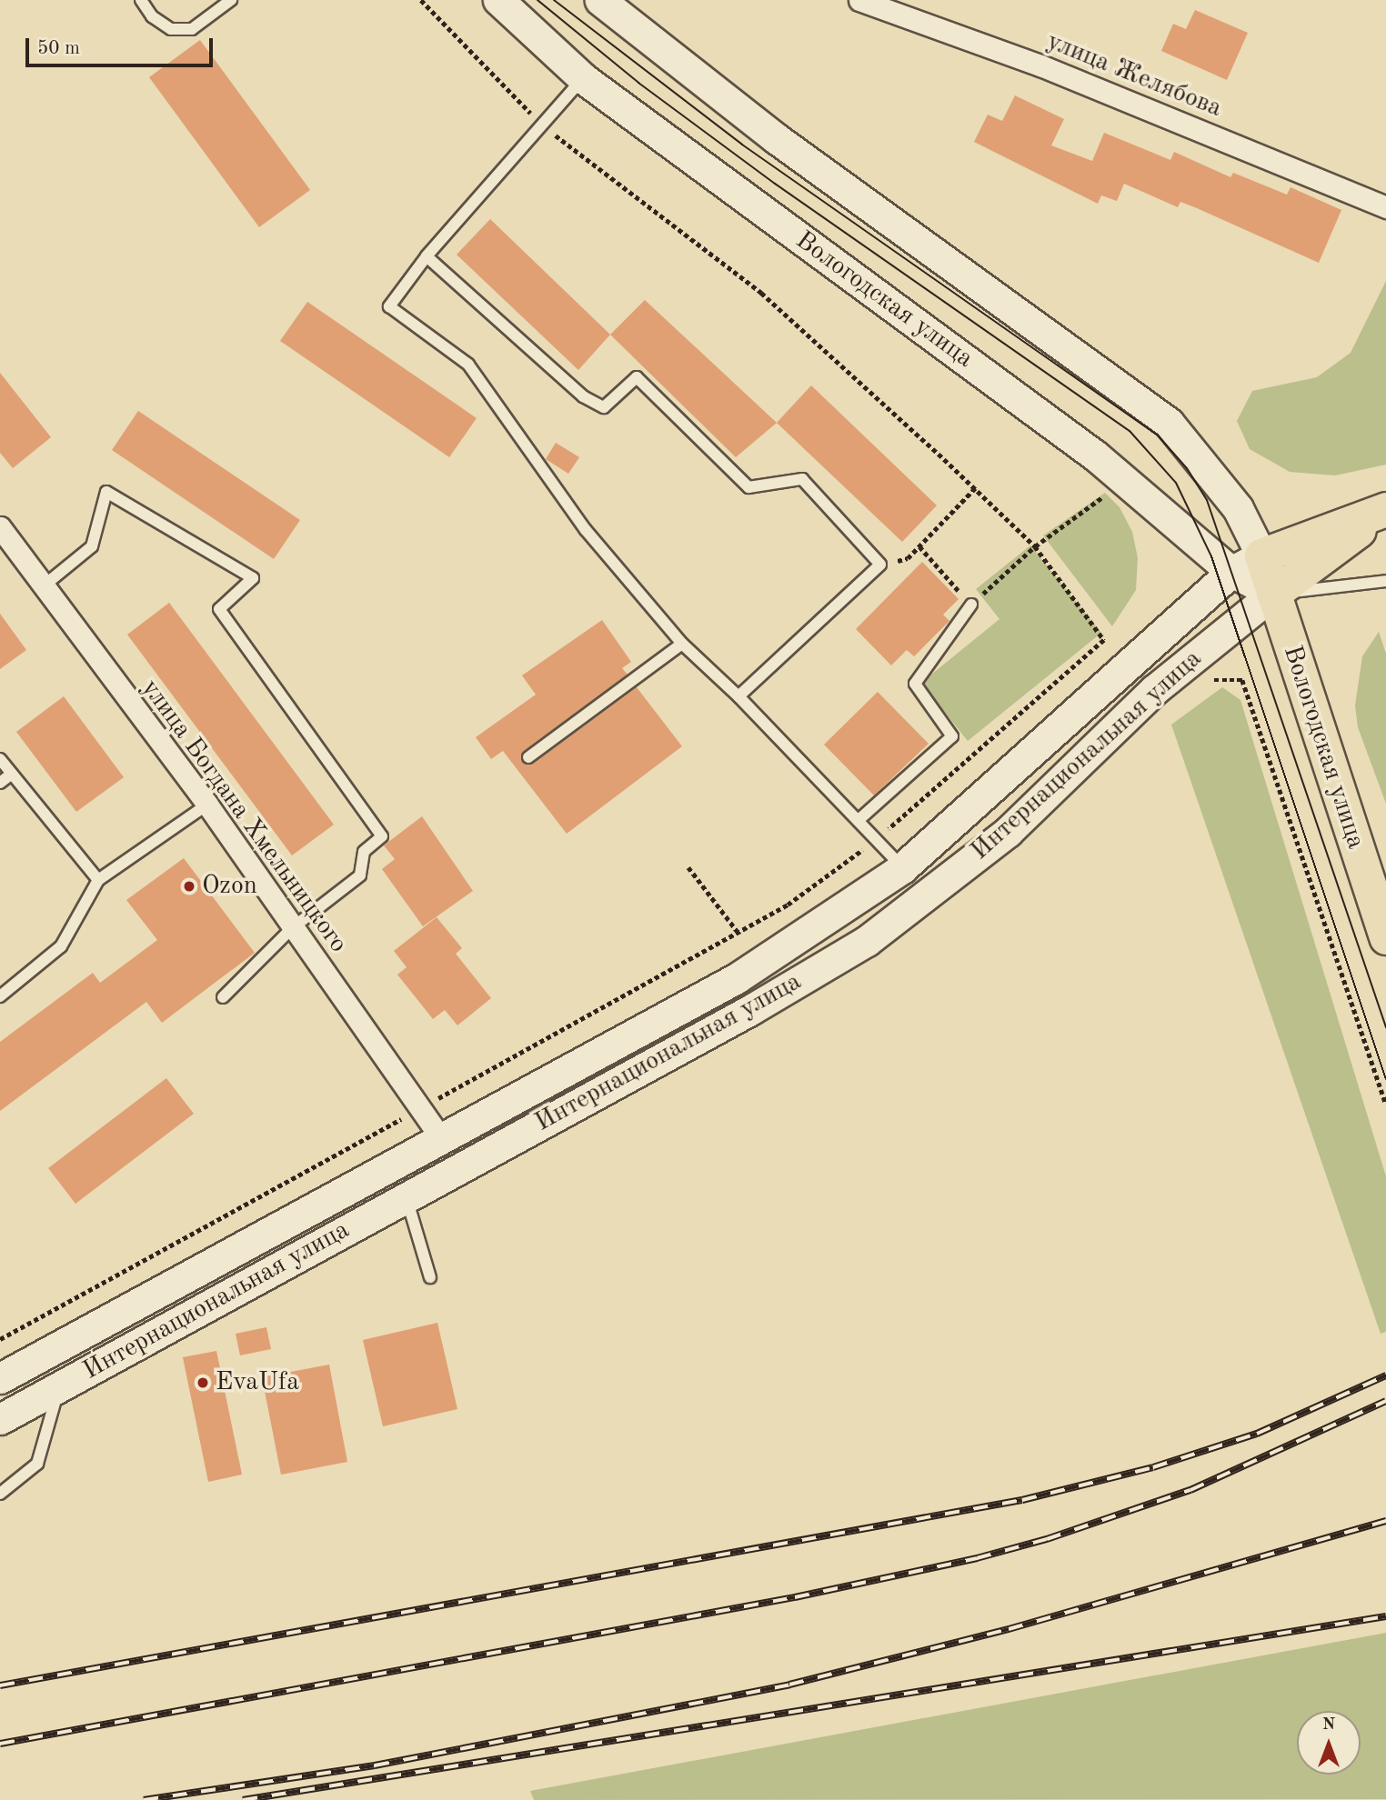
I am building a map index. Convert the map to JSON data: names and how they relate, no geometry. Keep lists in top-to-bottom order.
{
  "streets": {
    "main road": ["Вологодская улица", "Интернациональная улица"],
    "street": ["улица Желябова", "улица Богдана Хмельницкого"]
  },
  "crossings": [
    ["Вологодская улица", "Интернациональная улица"],
    ["Интернациональная улица", "улица Богдана Хмельницкого"]
  ],
  "places": ["Ozon", "EvaUfa"],
  "scale_bar": "50 m",
  "north": "top"
}
